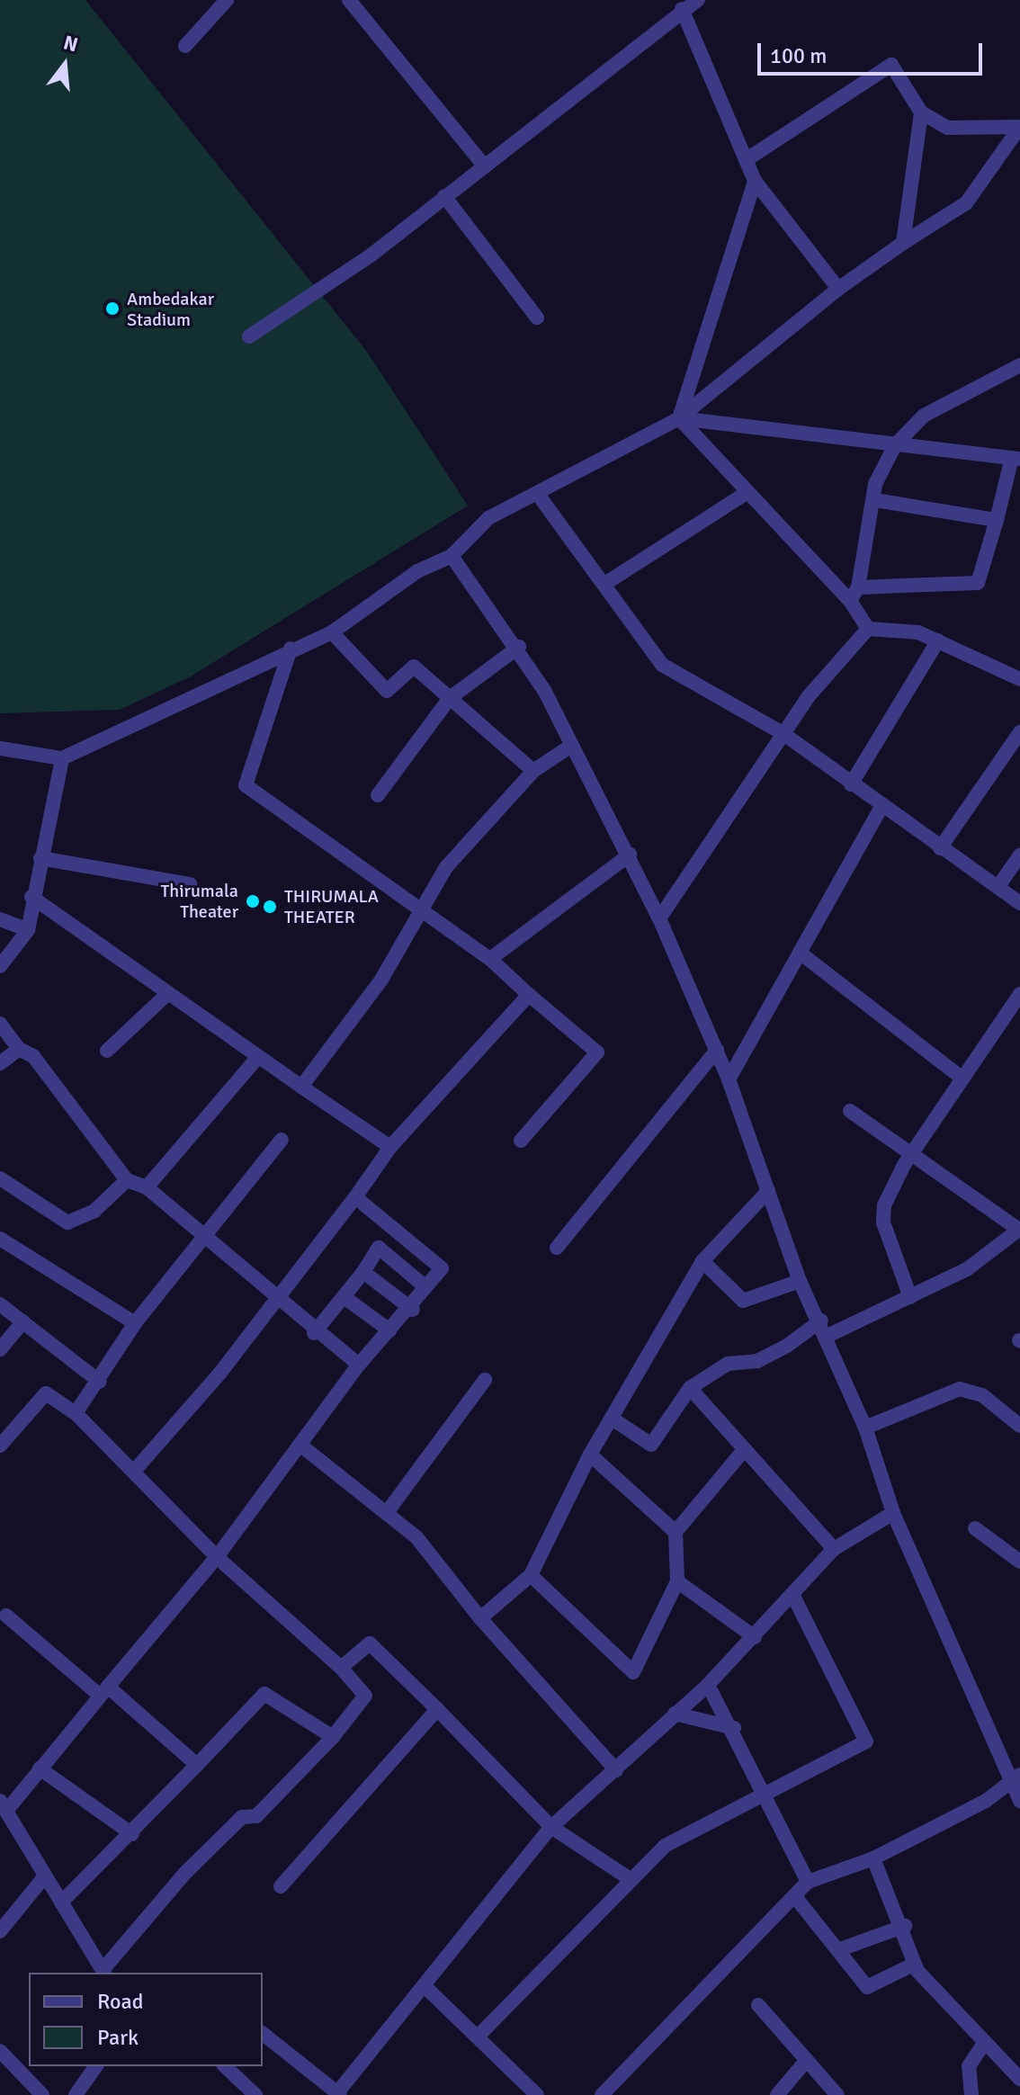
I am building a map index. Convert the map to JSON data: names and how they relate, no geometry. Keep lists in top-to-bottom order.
{
  "places": ["Ambedakar Stadium", "Thirumala Theater", "THIRUMALA THEATER"],
  "legend": ["Road", "Park"],
  "scale_bar": "100 m",
  "north": "top"
}
